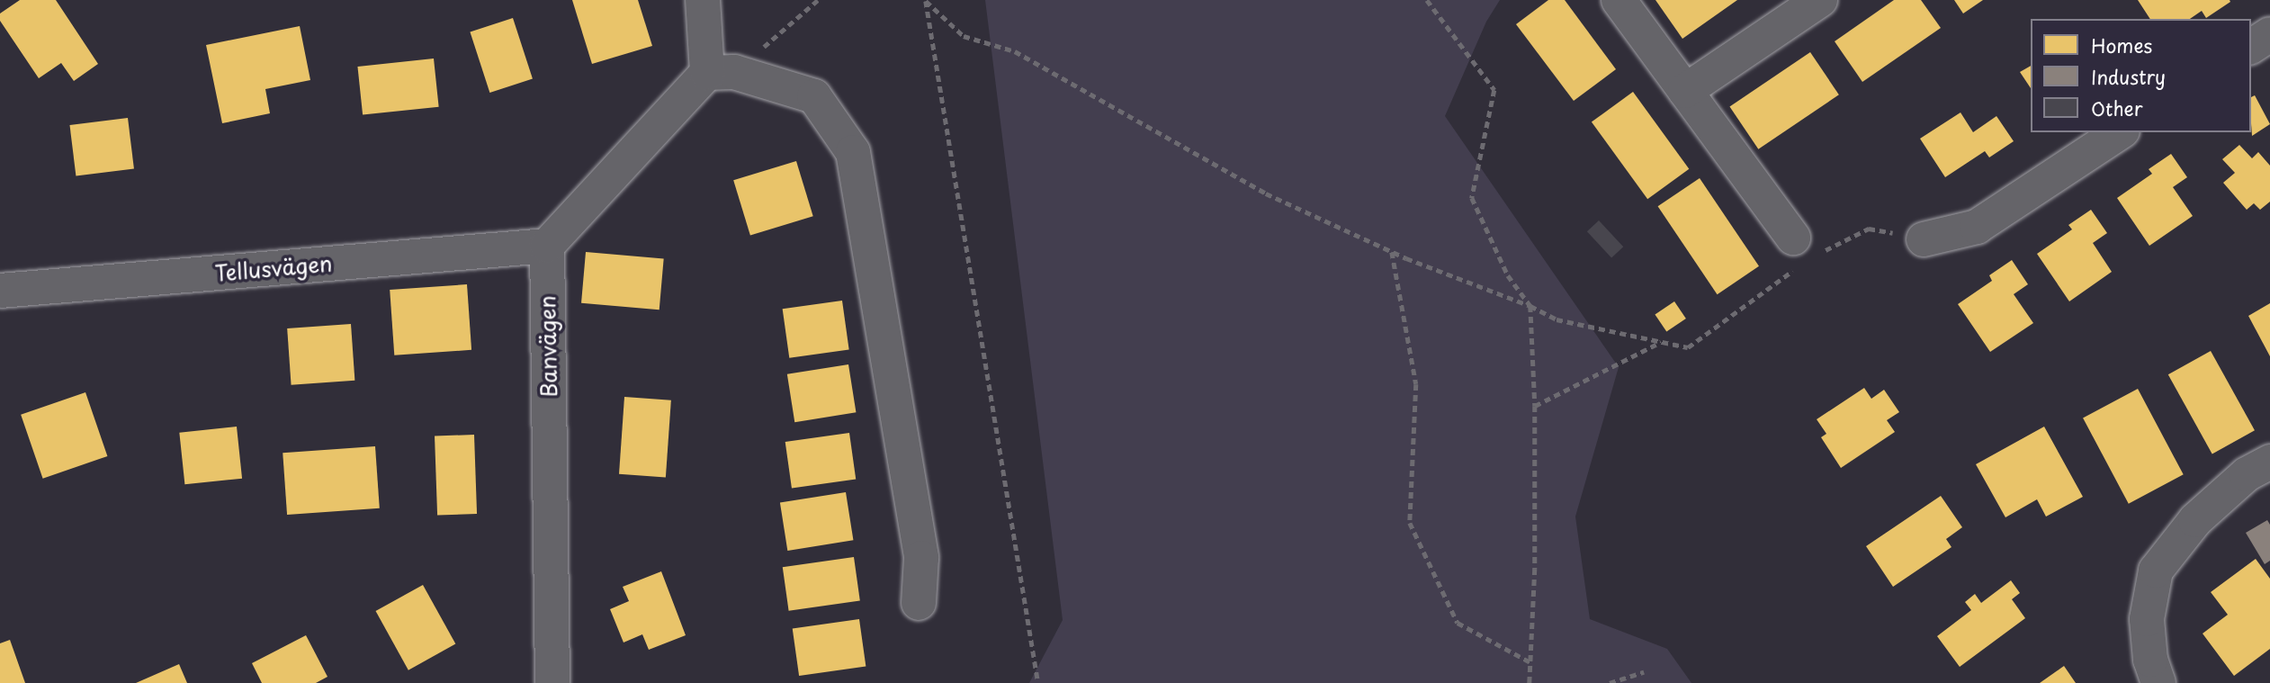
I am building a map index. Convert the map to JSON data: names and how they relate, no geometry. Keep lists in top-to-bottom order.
{
  "streets": {
    "street": ["Tellusvägen", "Banvägen"]
  },
  "crossings": [
    ["Tellusvägen", "Banvägen"]
  ],
  "legend": ["Homes", "Industry", "Other"]
}
